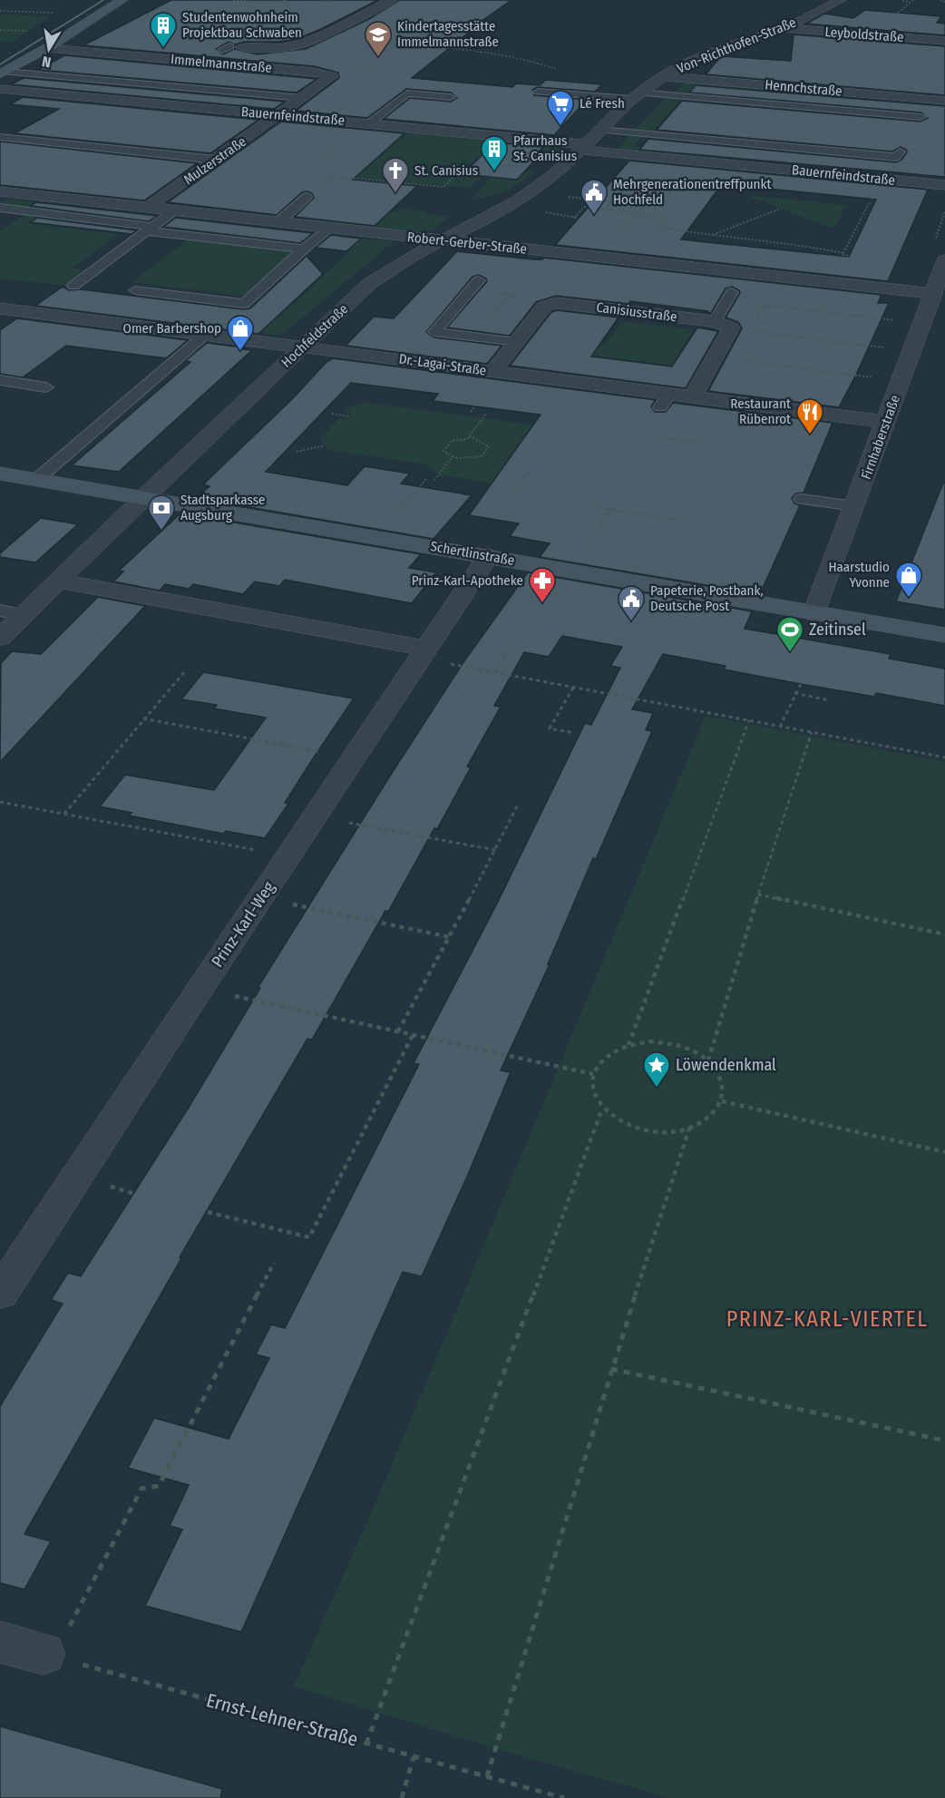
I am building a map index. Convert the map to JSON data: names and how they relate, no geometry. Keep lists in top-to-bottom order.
{
  "streets": {
    "street": [
      "Leyboldstraße",
      "Von-Richthofen-Straße",
      "Immelmannstraße",
      "Hennchstraße",
      "Bauernfeindstraße",
      "Mulzerstraße",
      "Robert-Gerber-Straße",
      "Canisiusstraße",
      "Hochfeldstraße",
      "Dr.-Lagai-Straße",
      "Firnhaberstraße",
      "Schertlinstraße",
      "Prinz-Karl-Weg"
    ],
    "path": ["Ernst-Lehner-Straße"]
  },
  "crossings": [
    ["Leyboldstraße", "Von-Richthofen-Straße"],
    ["Von-Richthofen-Straße", "Hennchstraße"],
    ["Von-Richthofen-Straße", "Hochfeldstraße"],
    ["Immelmannstraße", "Mulzerstraße"],
    ["Hennchstraße", "Hochfeldstraße"],
    ["Bauernfeindstraße", "Mulzerstraße"],
    ["Bauernfeindstraße", "Hochfeldstraße"],
    ["Mulzerstraße", "Robert-Gerber-Straße"],
    ["Robert-Gerber-Straße", "Hochfeldstraße"],
    ["Robert-Gerber-Straße", "Firnhaberstraße"],
    ["Hochfeldstraße", "Dr.-Lagai-Straße"],
    ["Hochfeldstraße", "Schertlinstraße"],
    ["Dr.-Lagai-Straße", "Firnhaberstraße"],
    ["Firnhaberstraße", "Schertlinstraße"],
    ["Schertlinstraße", "Prinz-Karl-Weg"]
  ],
  "districts": ["PRINZ-KARL-VIERTEL"],
  "places": {
    "building": ["Studentenwohnheim Projektbau Schwaben", "Pfarrhaus St. Canisius"],
    "school or university": ["Kindertagesstätte Immelmannstraße"],
    "supermarket": ["Lé Fresh"],
    "church": ["St. Canisius"],
    "public building": ["Mehrgenerationentreffpunkt Hochfeld", "Papeterie, Postbank, Deutsche Post"],
    "shop": ["Omer Barbershop", "Haarstudio Yvonne"],
    "restaurant": ["Restaurant Rübenrot"],
    "bank": ["Stadtsparkasse Augsburg"],
    "pharmacy": ["Prinz-Karl-Apotheke"],
    "sports": ["Zeitinsel"],
    "place": ["Löwendenkmal"]
  },
  "north": "bottom"
}
